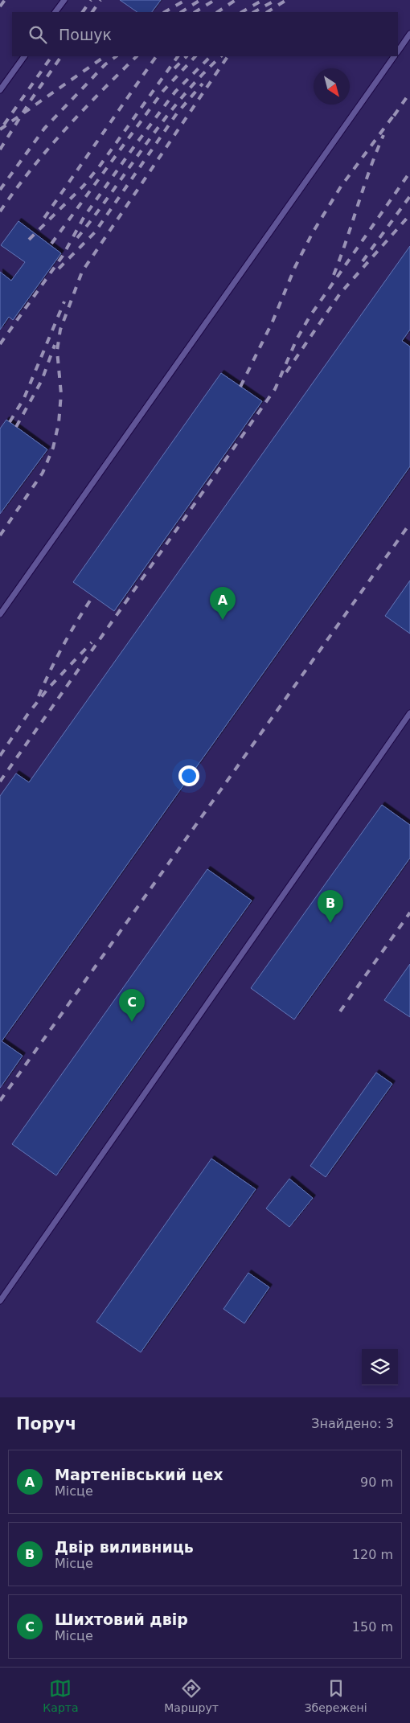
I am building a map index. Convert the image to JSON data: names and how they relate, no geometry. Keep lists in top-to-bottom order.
{
  "north": "bottom right",
  "page": {
    "search": "Пошук",
    "pins": ["A", "B", "C"],
    "heading": ["Поруч", "Знайдено: 3"],
    "list": [
      {
        "mark": "A",
        "name": "Мартенівський цех",
        "note": "Місце",
        "value": "90 m"
      },
      {
        "mark": "B",
        "name": "Двір виливниць",
        "note": "Місце",
        "value": "120 m"
      },
      {
        "mark": "C",
        "name": "Шихтовий двір",
        "note": "Місце",
        "value": "150 m"
      }
    ],
    "nav": ["Карта", "Маршрут", "Збережені"]
  }
}
